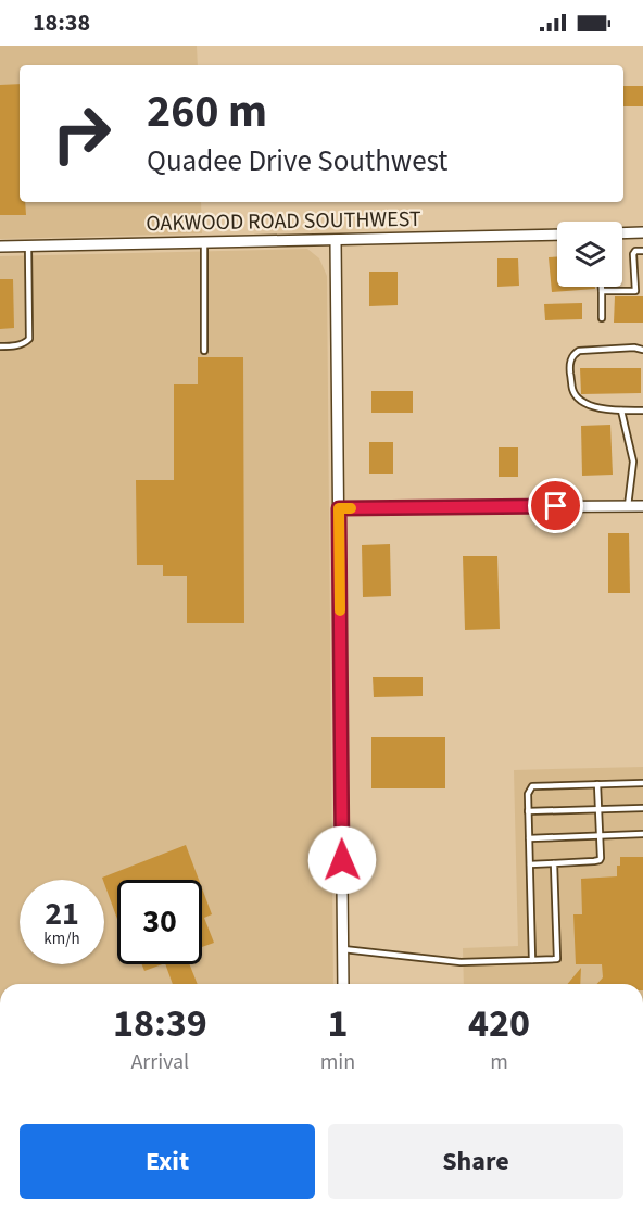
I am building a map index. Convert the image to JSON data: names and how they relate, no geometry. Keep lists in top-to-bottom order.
{
  "streets": {
    "street": ["OAKWOOD ROAD SOUTHWEST"]
  },
  "page": {
    "status": "18:38",
    "turn": ["260 m", "Quadee Drive Southwest"],
    "speed": "21 km/h",
    "limit": "30",
    "eta": [
      "18:39",
      "Arrival",
      "1",
      "min",
      "420",
      "m"
    ],
    "buttons": ["Exit", "Share"]
  }
}
